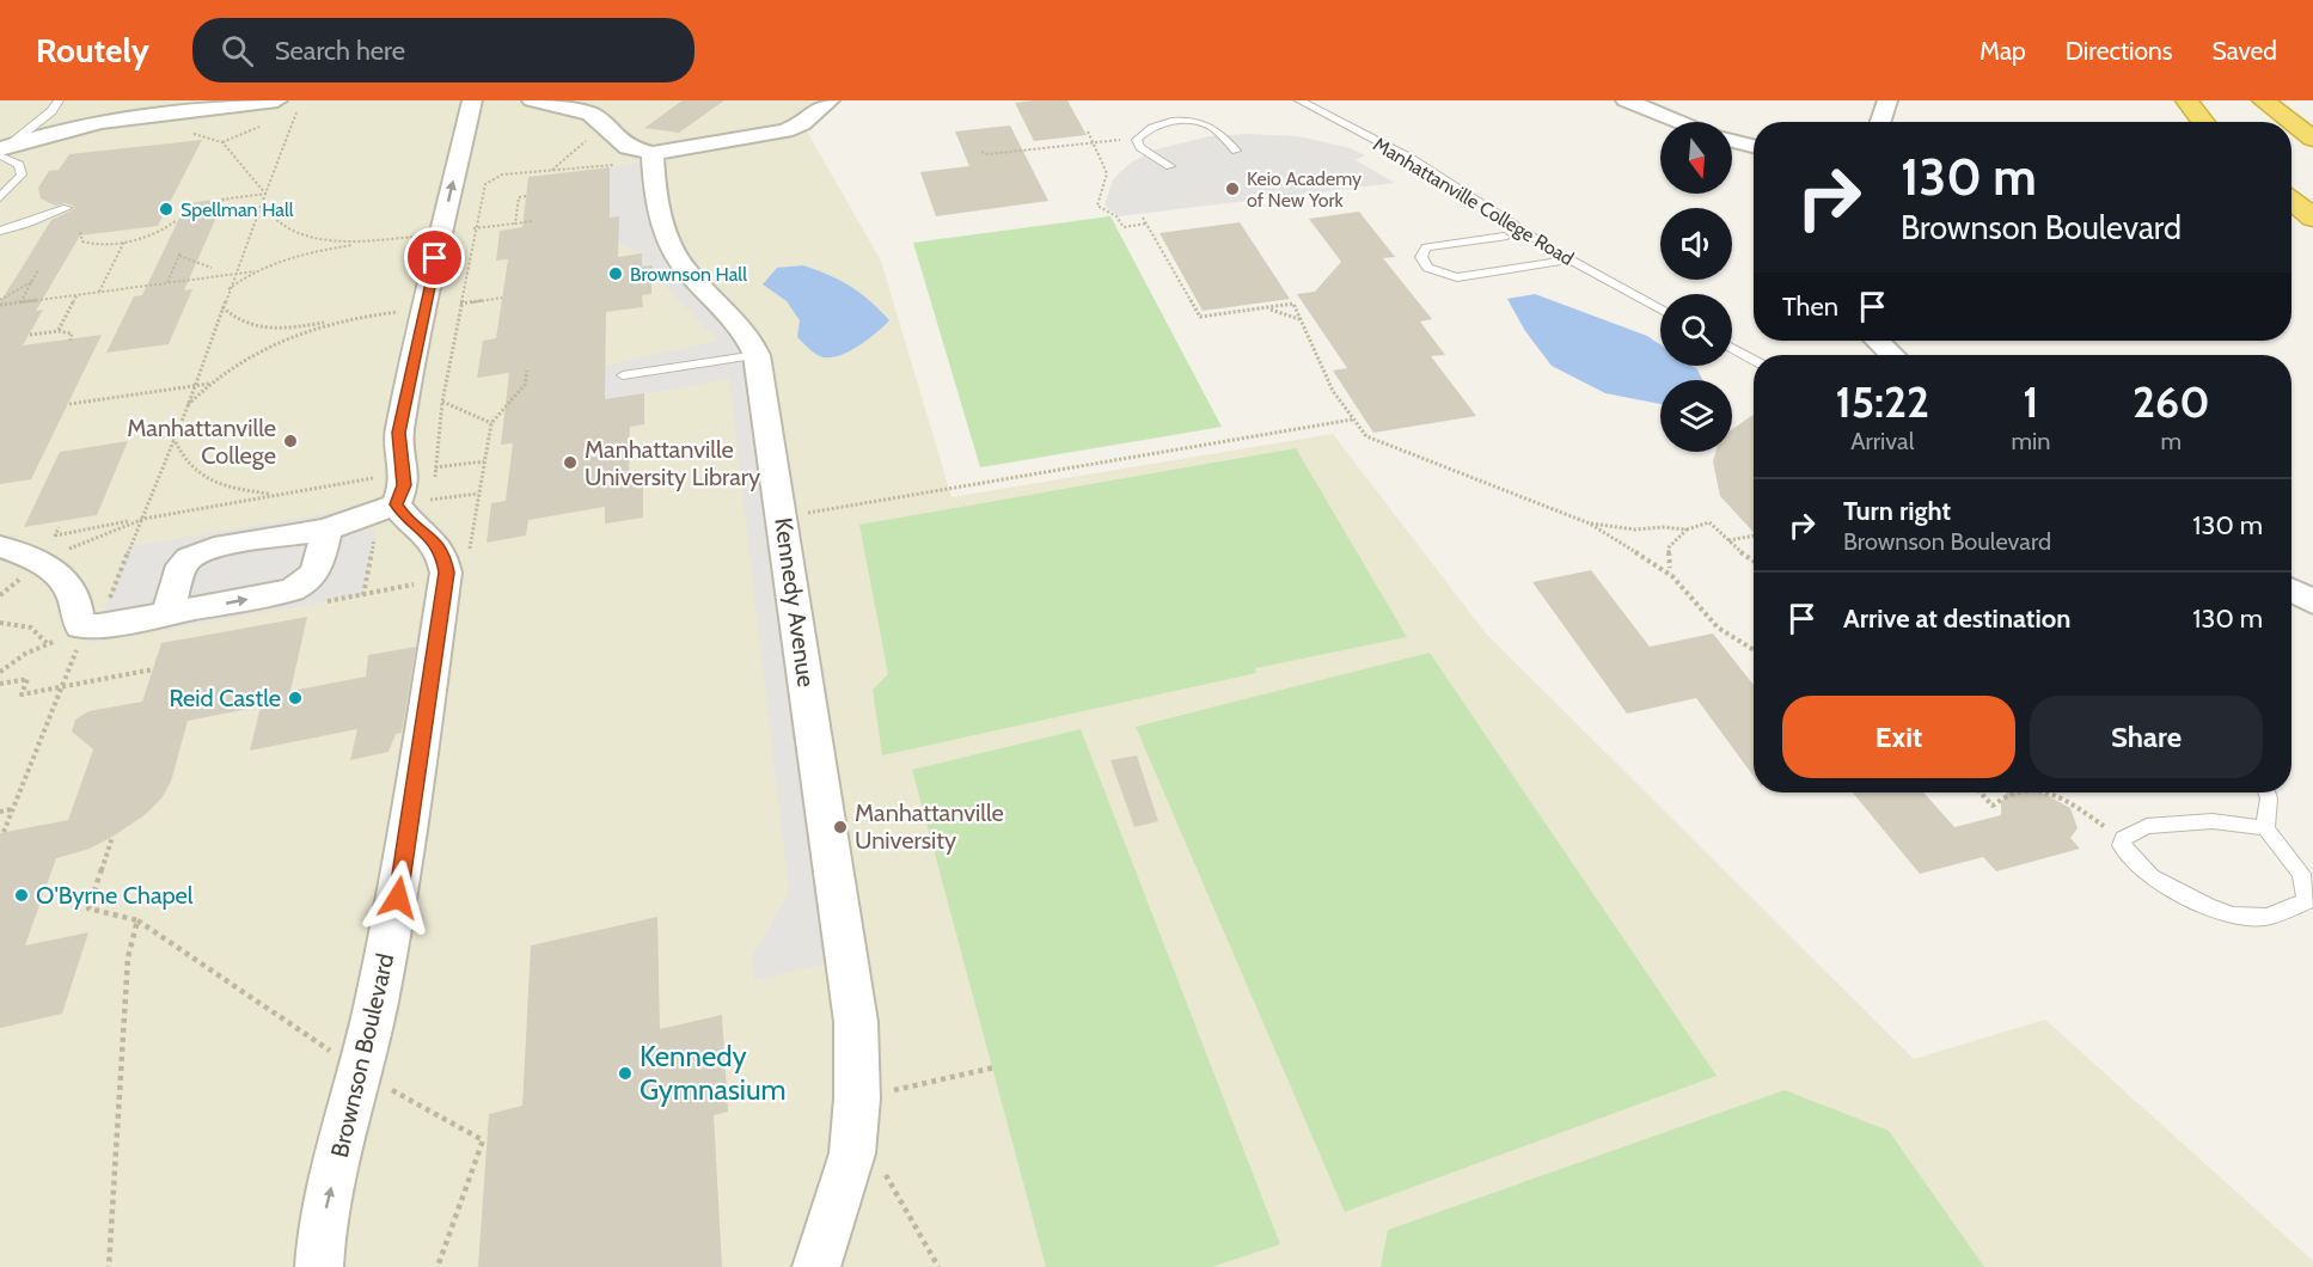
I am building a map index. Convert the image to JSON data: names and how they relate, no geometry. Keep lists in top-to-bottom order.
{
  "streets": {
    "street": ["Kennedy Avenue", "Brownson Boulevard"],
    "lane": ["Manhattanville College Road"]
  },
  "one_way": ["Brownson Boulevard"],
  "places": [
    "Keio Academy of New York",
    "Spellman Hall",
    "Brownson Hall",
    "Manhattanville College",
    "Manhattanville University Library",
    "Reid Castle",
    "Manhattanville University",
    "O'Byrne Chapel",
    "Kennedy Gymnasium"
  ],
  "north": "bottom",
  "page": {
    "header": "Routely",
    "search": "Search here",
    "nav": ["Map", "Directions", "Saved"],
    "turn": ["130 m", "Brownson Boulevard"],
    "then": "Then",
    "eta": [
      "15:22",
      "Arrival",
      "1",
      "min",
      "260",
      "m"
    ],
    "list": [
      {
        "name": "Turn right",
        "note": "Brownson Boulevard",
        "value": "130 m"
      },
      {
        "name": "Arrive at destination",
        "value": "130 m"
      }
    ],
    "buttons": ["Exit", "Share"]
  }
}
